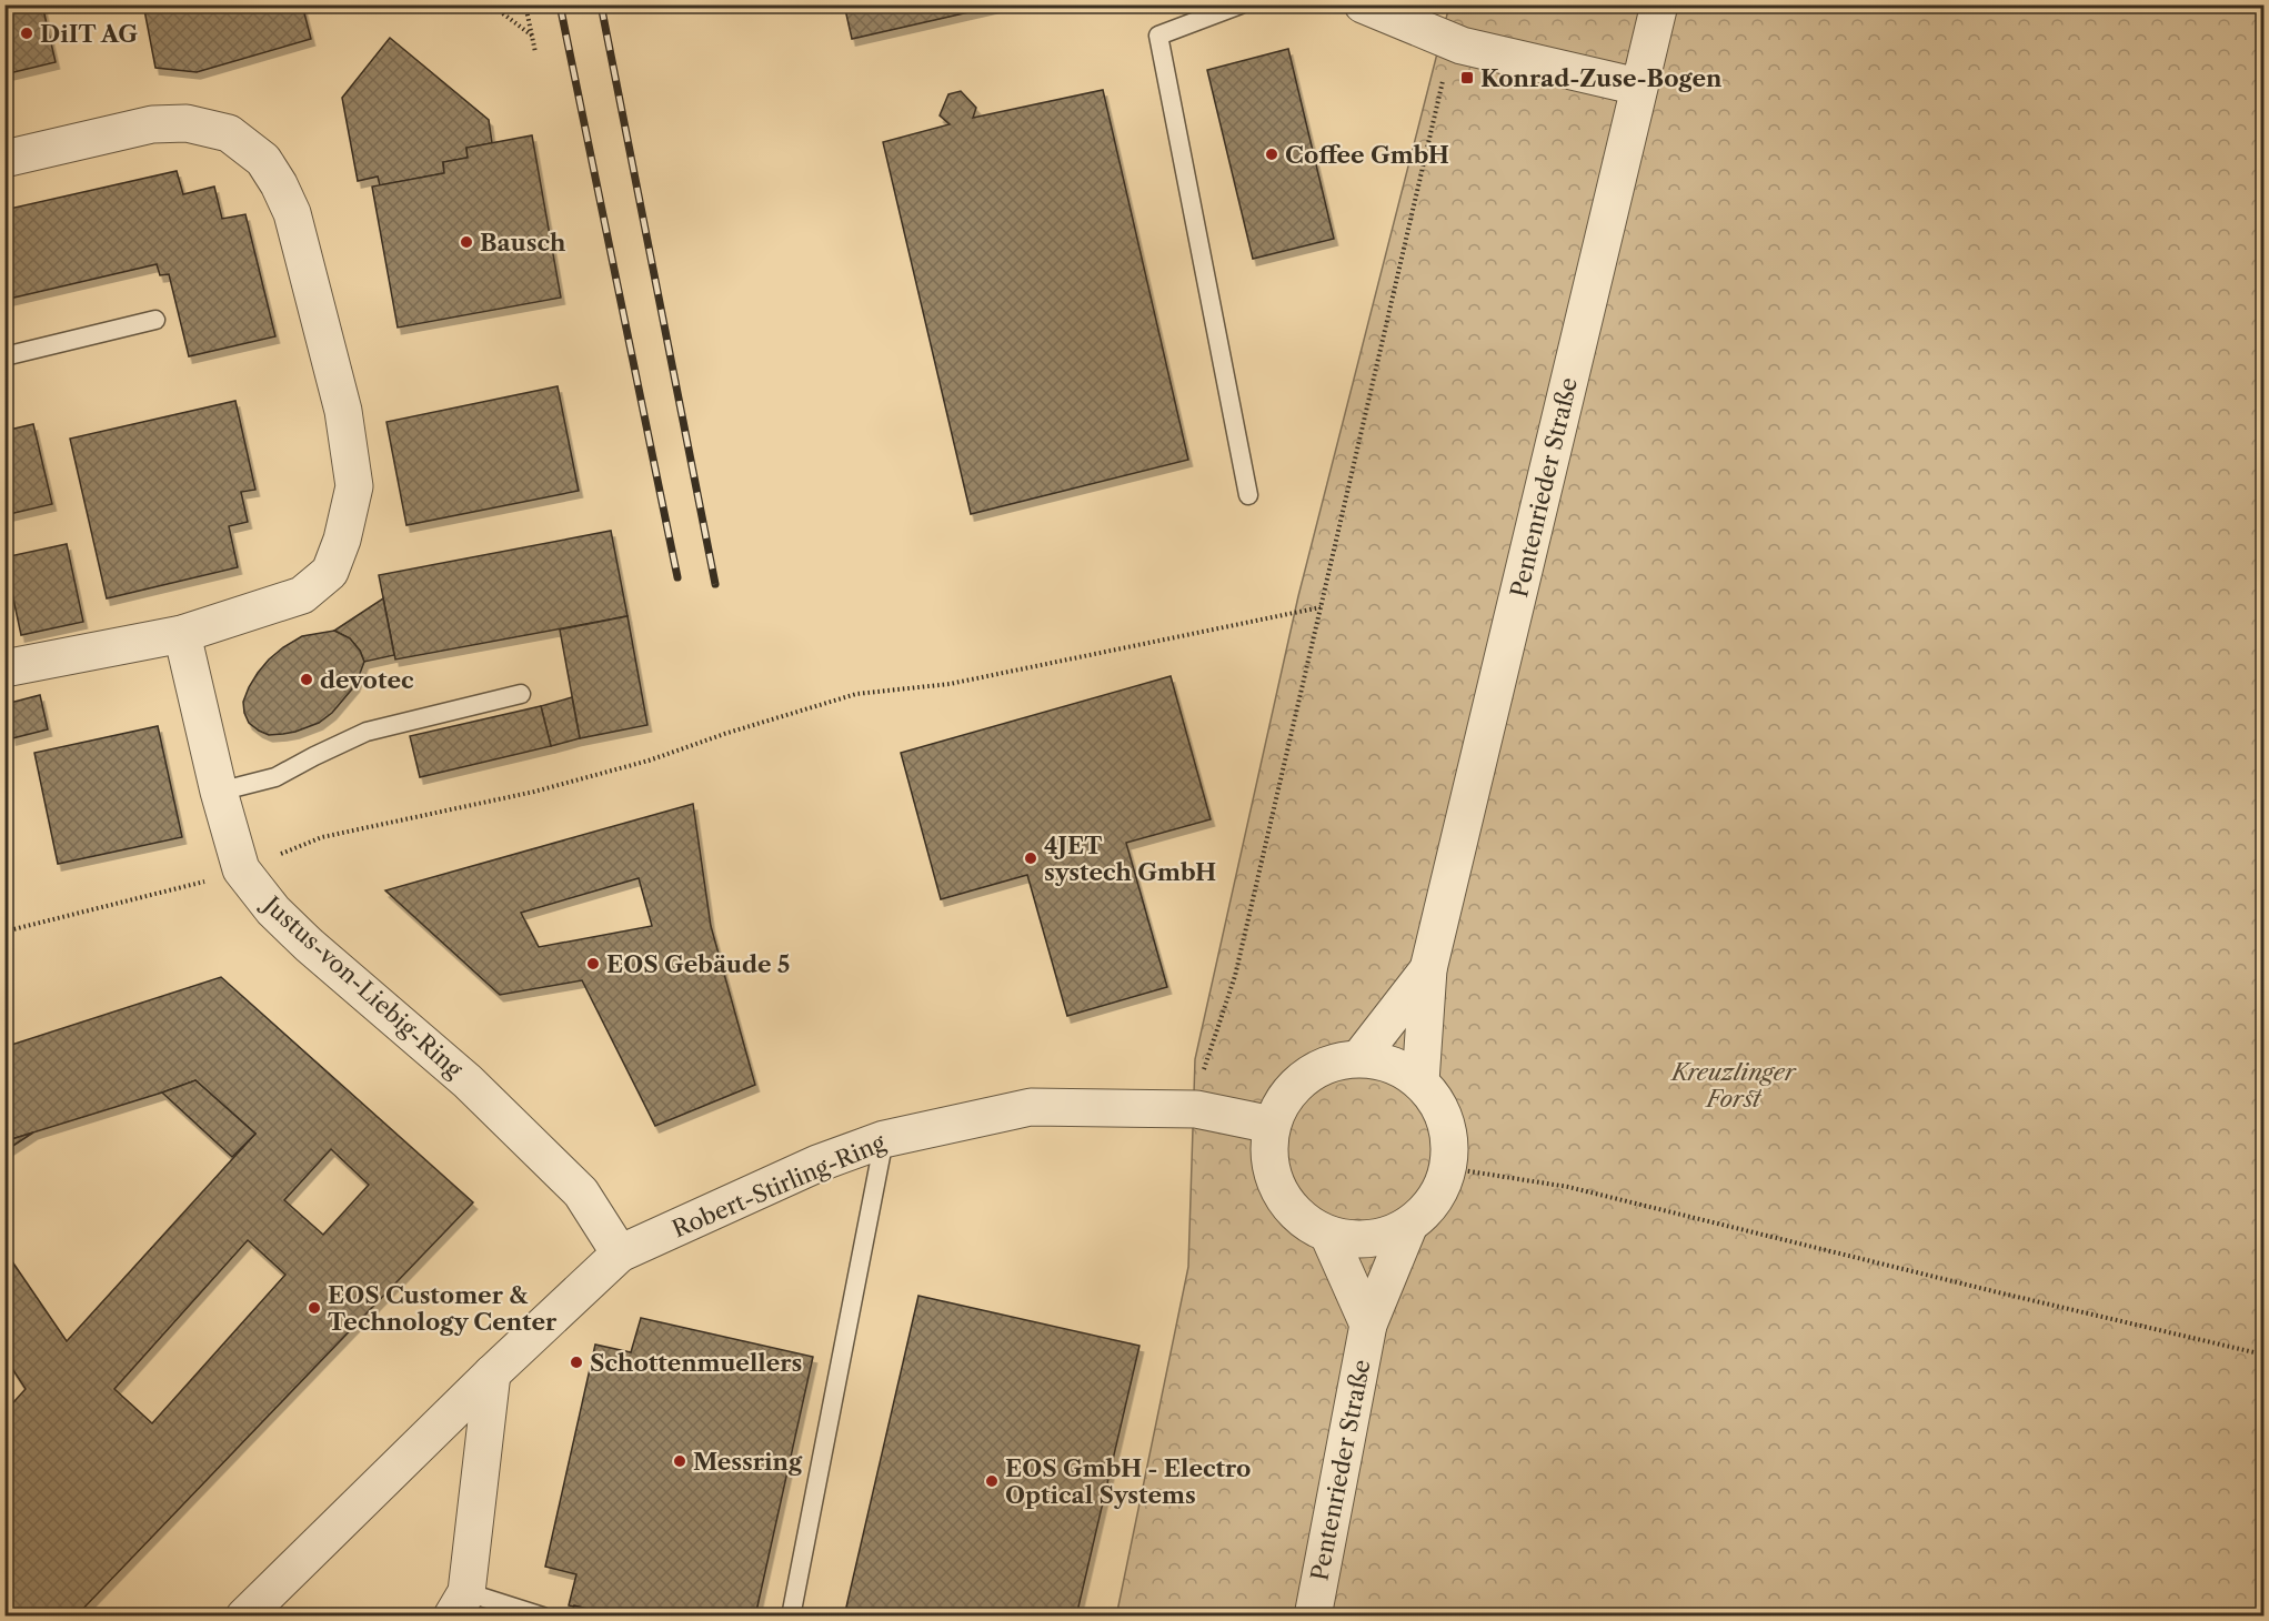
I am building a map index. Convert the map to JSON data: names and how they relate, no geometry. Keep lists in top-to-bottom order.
{
  "streets": {
    "street": ["Pentenrieder Straße", "Justus-von-Liebig-Ring", "Robert-Stirling-Ring"]
  },
  "crossings": [
    ["Pentenrieder Straße", "Robert-Stirling-Ring"],
    ["Justus-von-Liebig-Ring", "Robert-Stirling-Ring"]
  ],
  "parks": ["Kreuzlinger Forst"],
  "places": {
    "other": [
      "DiIT AG",
      "Coffee GmbH",
      "Bausch",
      "devotec",
      "4JET systech GmbH",
      "EOS Gebäude 5",
      "EOS Customer & Technology Center",
      "Schottenmuellers",
      "Messring",
      "EOS GmbH - Electro Optical Systems"
    ],
    "transit": ["Konrad-Zuse-Bogen"]
  }
}
